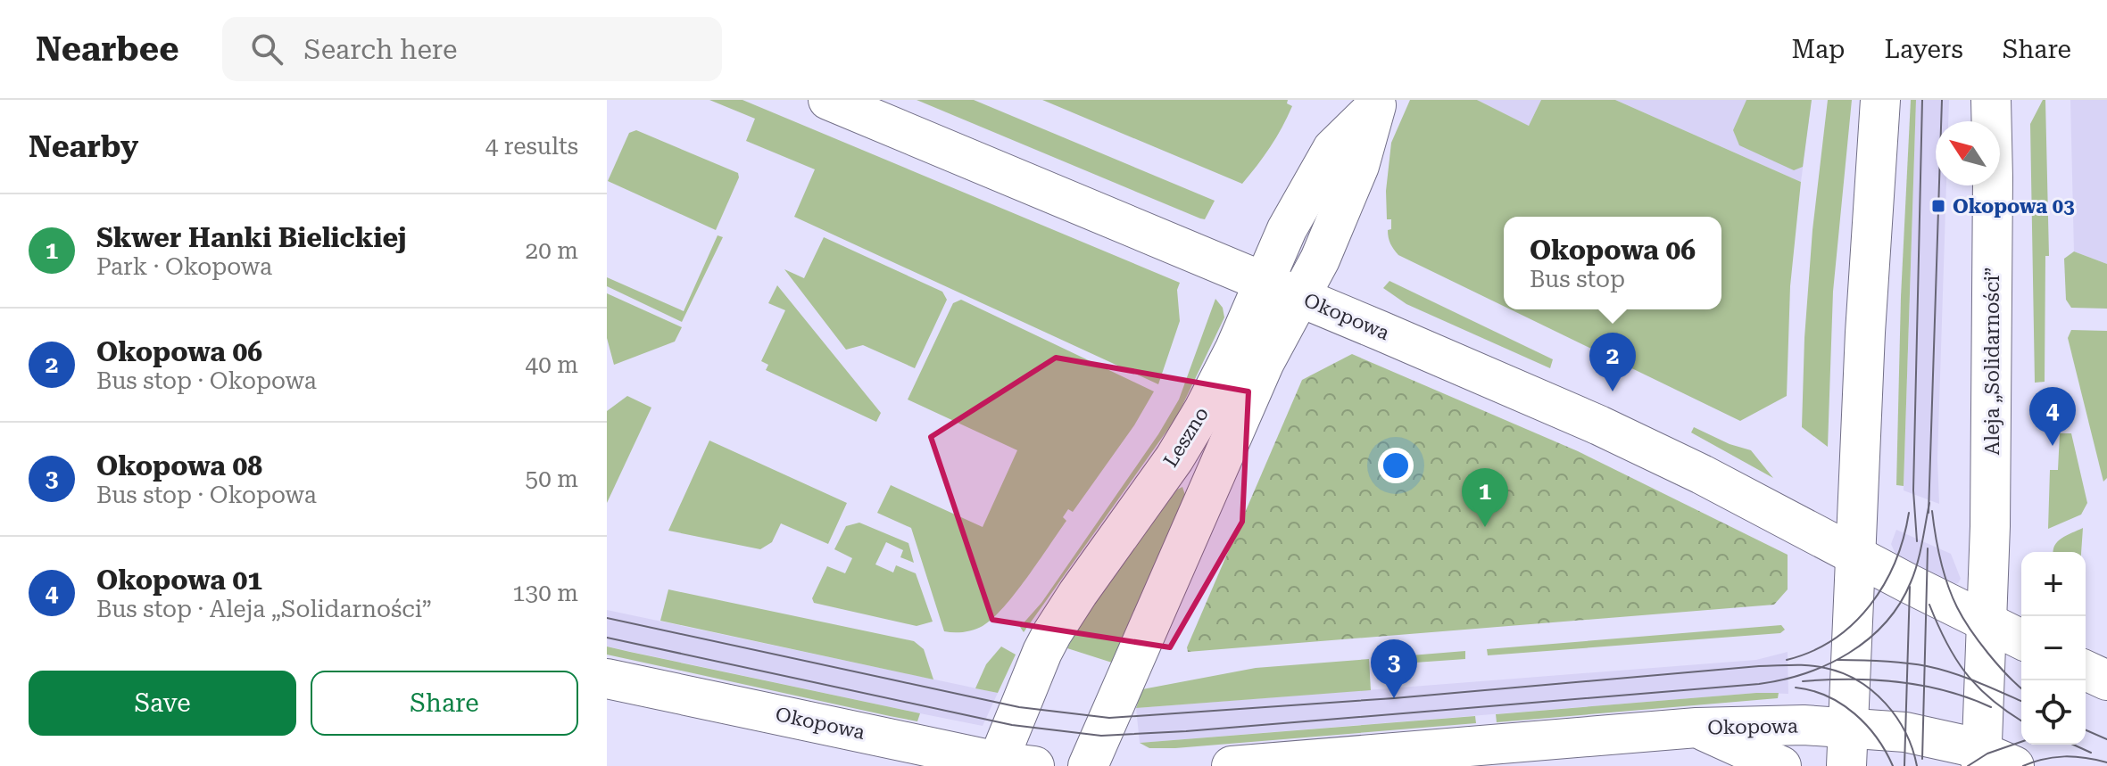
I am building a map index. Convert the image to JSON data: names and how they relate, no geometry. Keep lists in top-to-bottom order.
{
  "streets": {
    "main road": ["Okopowa", "Aleja „Solidarności”", "Leszno"]
  },
  "crossings": [
    ["Okopowa", "Aleja „Solidarności”"],
    ["Okopowa", "Leszno"]
  ],
  "places": {
    "transit": ["Okopowa 03"]
  },
  "north": "top left",
  "page": {
    "header": "Nearbee",
    "search": "Search here",
    "nav": ["Map", "Layers", "Share"],
    "heading": ["Nearby", "4 results"],
    "list": [
      {
        "mark": "1",
        "name": "Skwer Hanki Bielickiej",
        "note": "Park · Okopowa",
        "value": "20 m"
      },
      {
        "mark": "2",
        "name": "Okopowa 06",
        "note": "Bus stop · Okopowa",
        "value": "40 m"
      },
      {
        "mark": "3",
        "name": "Okopowa 08",
        "note": "Bus stop · Okopowa",
        "value": "50 m"
      },
      {
        "mark": "4",
        "name": "Okopowa 01",
        "note": "Bus stop · Aleja „Solidarności”",
        "value": "130 m"
      }
    ],
    "popup": ["Okopowa 06", "Bus stop"],
    "pins": [
      "2",
      "4",
      "1",
      "3"
    ],
    "map_buttons": ["+", "−"],
    "buttons": ["Save", "Share"]
  }
}
